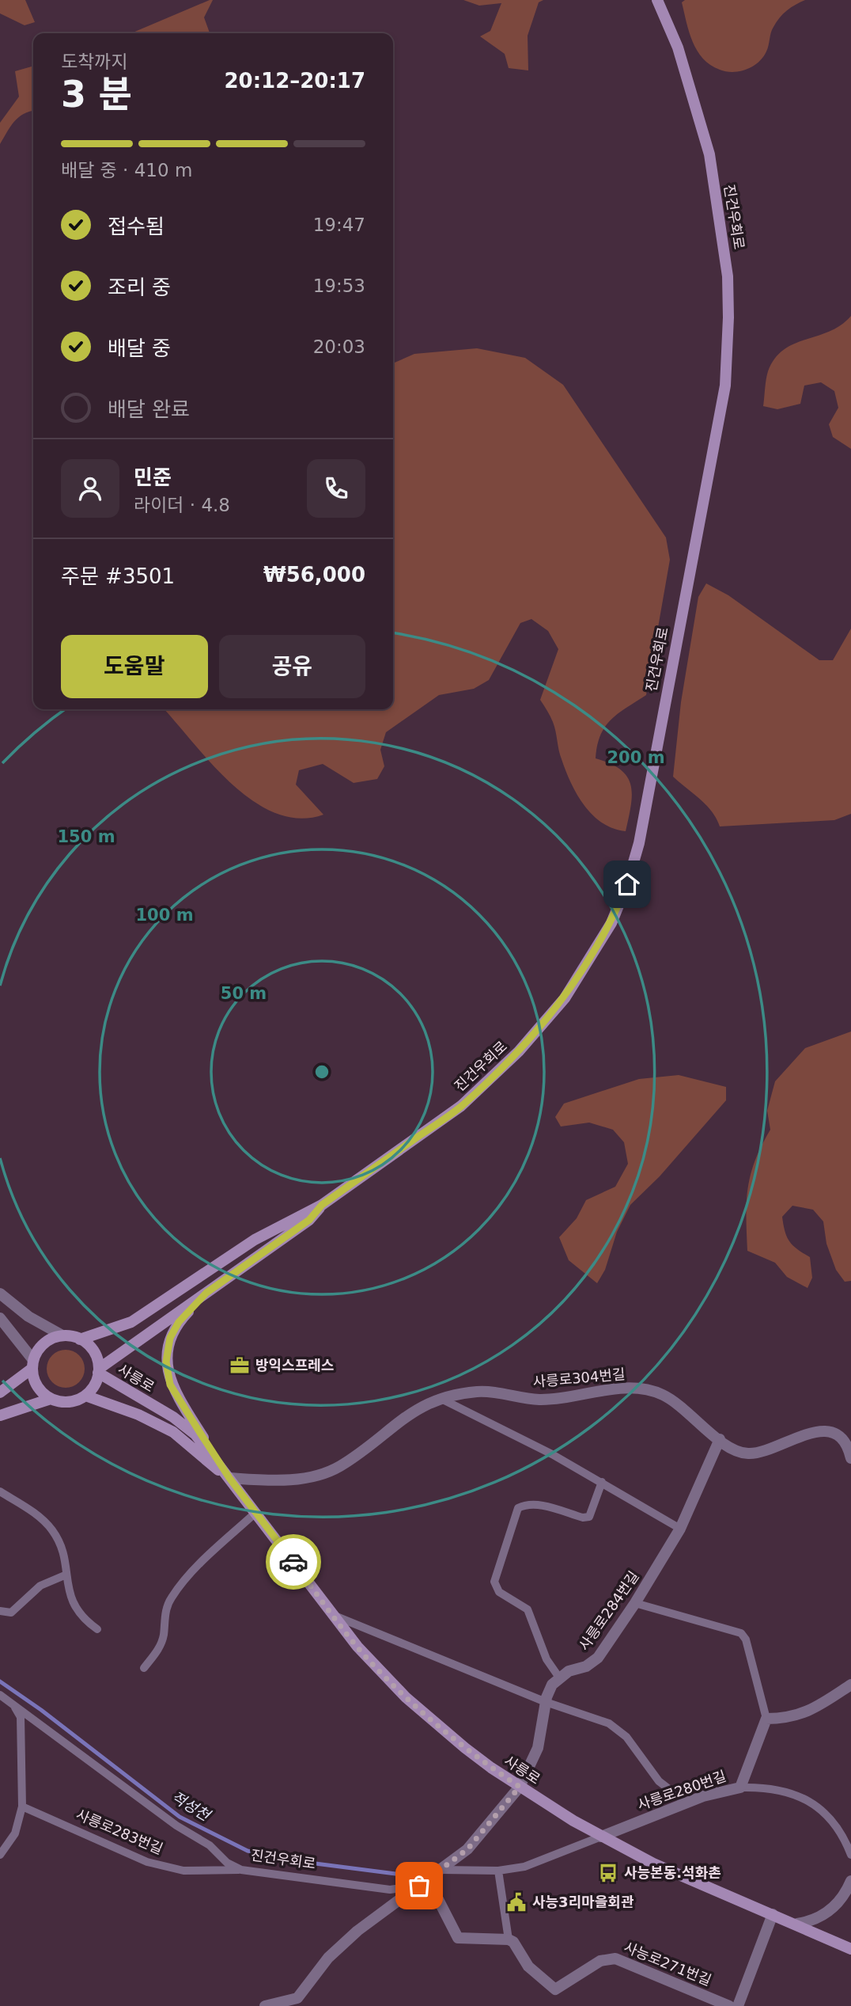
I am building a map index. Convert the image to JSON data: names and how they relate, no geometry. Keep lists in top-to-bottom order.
{
  "streets": {
    "main road": ["진건우회로", "사릉로"],
    "street": [
      "사릉로304번길",
      "사릉로284번길",
      "사릉로280번길",
      "사능로271번길"
    ],
    "lane": ["사릉로283번길"]
  },
  "crossings": [
    ["진건우회로", "사릉로"],
    ["진건우회로", "사릉로283번길"],
    ["사릉로", "사릉로304번길"],
    ["사릉로", "사릉로280번길"],
    ["사릉로304번길", "사릉로284번길"]
  ],
  "water": ["적성천"],
  "places": {
    "office": ["방익스프레스"],
    "bus stop": ["사능본동.석화촌"],
    "public building": ["사능3리마을회관"]
  },
  "page": {
    "heading": ["3 분", "도착까지", "20:12–20:17"],
    "panel": [
      "민준",
      "라이더 · 4.8",
      "주문 #3501",
      "₩56,000"
    ],
    "bar": "배달 중 · 410 m",
    "list": [
      ["접수됨", "19:47"],
      ["조리 중", "19:53"],
      ["배달 중", "20:03"],
      "배달 완료"
    ],
    "buttons": ["도움말", "공유"]
  },
  "rings": [
    "200 m",
    "150 m",
    "100 m",
    "50 m"
  ]
}
